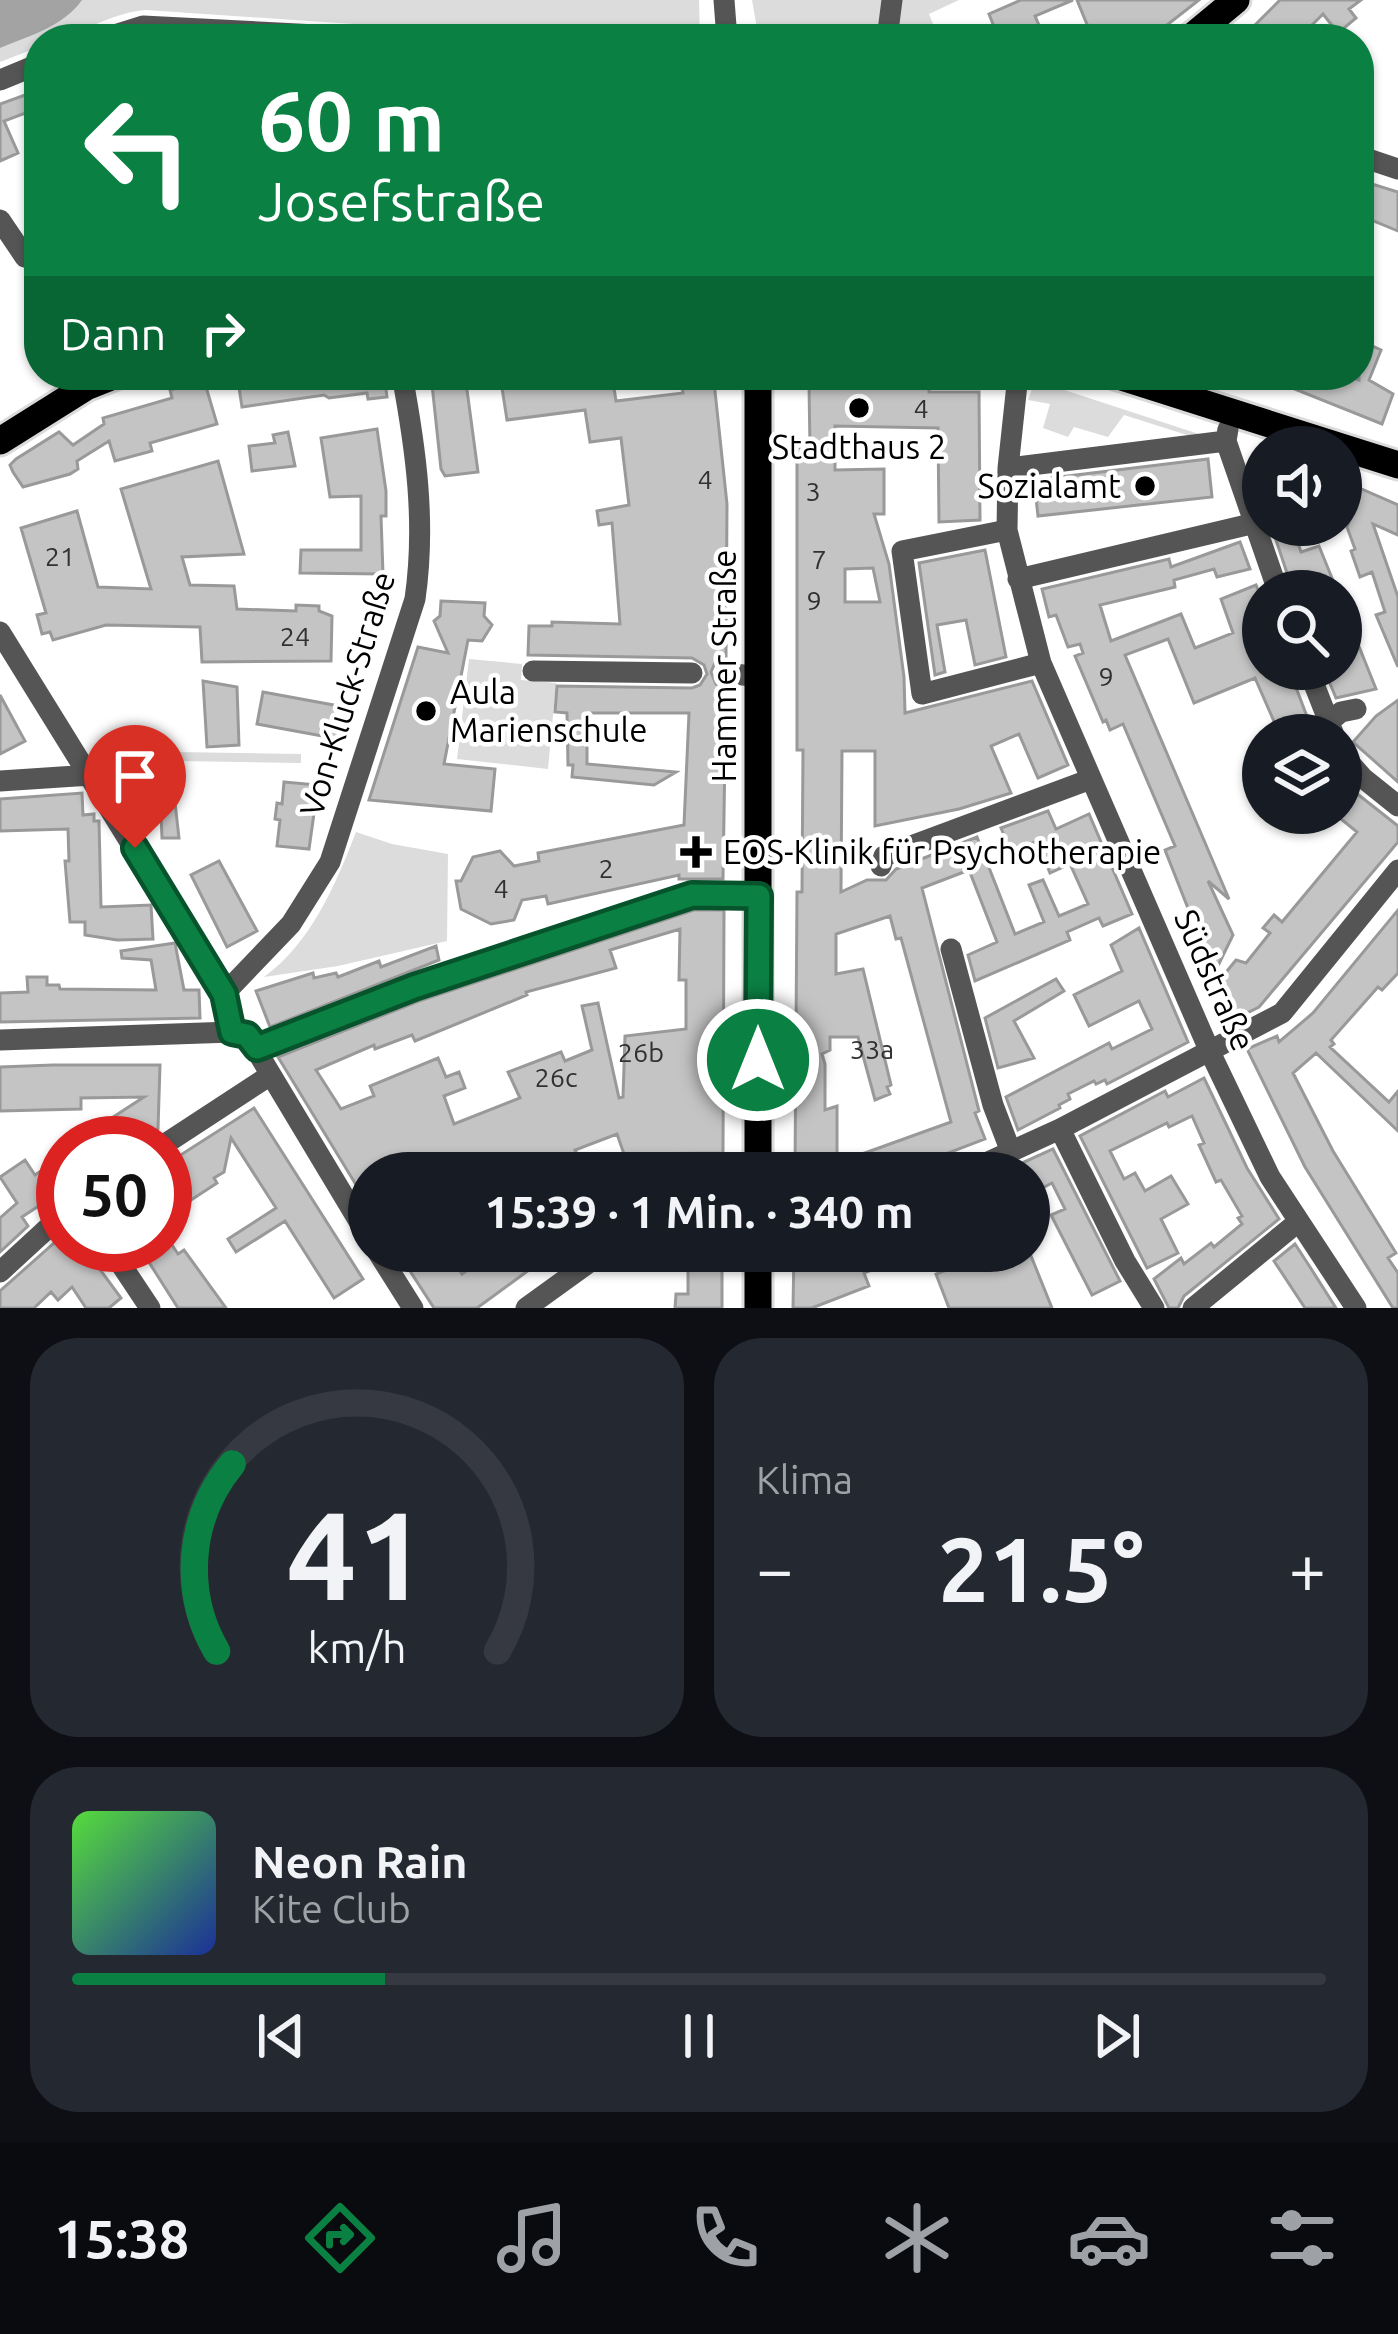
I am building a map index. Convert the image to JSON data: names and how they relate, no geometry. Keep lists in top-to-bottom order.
{
  "streets": {
    "main road": ["Hammer Straße"],
    "street": ["Von-Kluck-Straße", "Südstraße"]
  },
  "places": {
    "other": ["Stadthaus 2", "Sozialamt", "Aula Marienschule"],
    "health": ["EOS-Klinik für Psychotherapie"]
  },
  "house_numbers": [
    "4",
    "4",
    "3",
    "21",
    "7",
    "9",
    "24",
    "9",
    "2",
    "4",
    "33a",
    "26b",
    "26c"
  ],
  "page": {
    "turn": ["60 m", "Josefstraße"],
    "then": "Dann",
    "limit": "50",
    "trip": "15:39 · 1 Min. · 340 m",
    "tile": "Klima",
    "heat": ["−", "21.5°", "+"],
    "song": ["Neon Rain", "Kite Club"],
    "tabs": "15:38",
    "gauge": ["41", "km/h"]
  }
}
